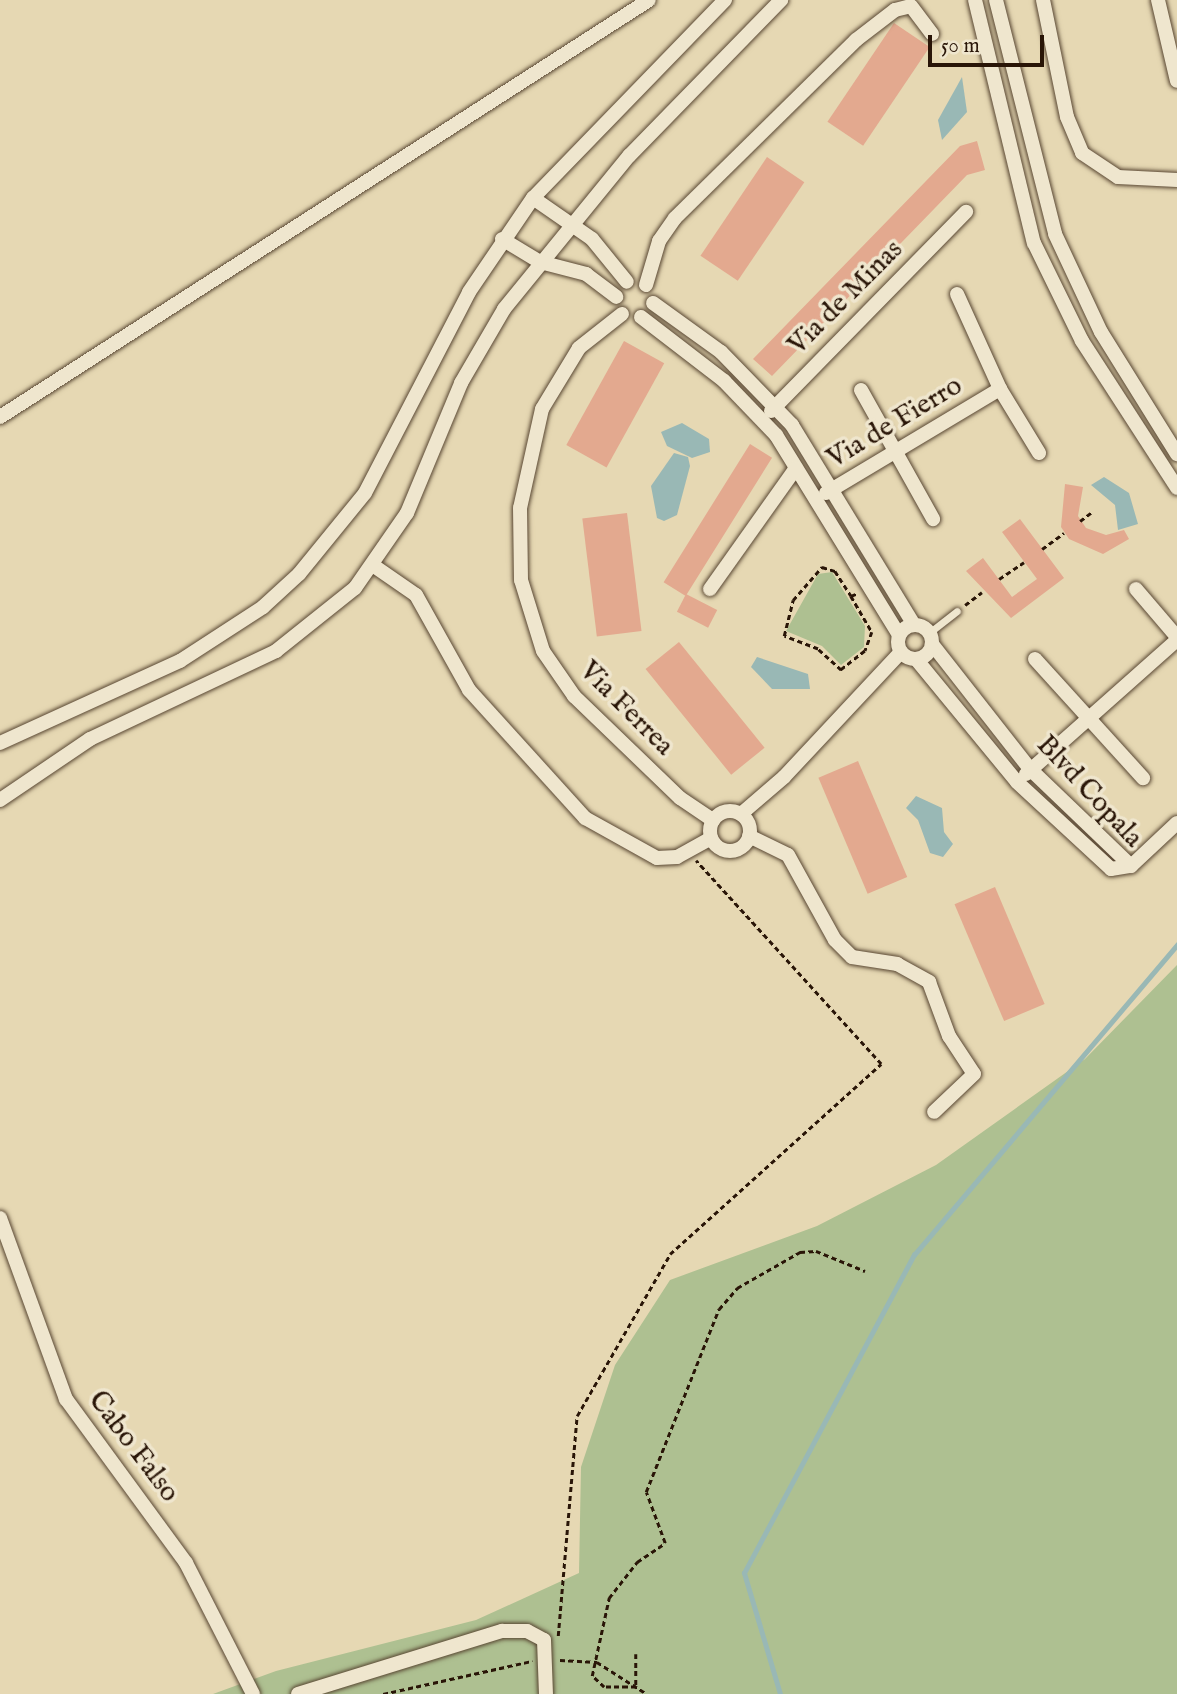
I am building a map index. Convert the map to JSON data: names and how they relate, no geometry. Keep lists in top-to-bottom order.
{
  "streets": {
    "street": [
      "Via de Minas",
      "Via de Fierro",
      "Via Ferrea",
      "Blvd Copala",
      "Cabo Falso"
    ]
  },
  "scale_bar": "50 m"
}
